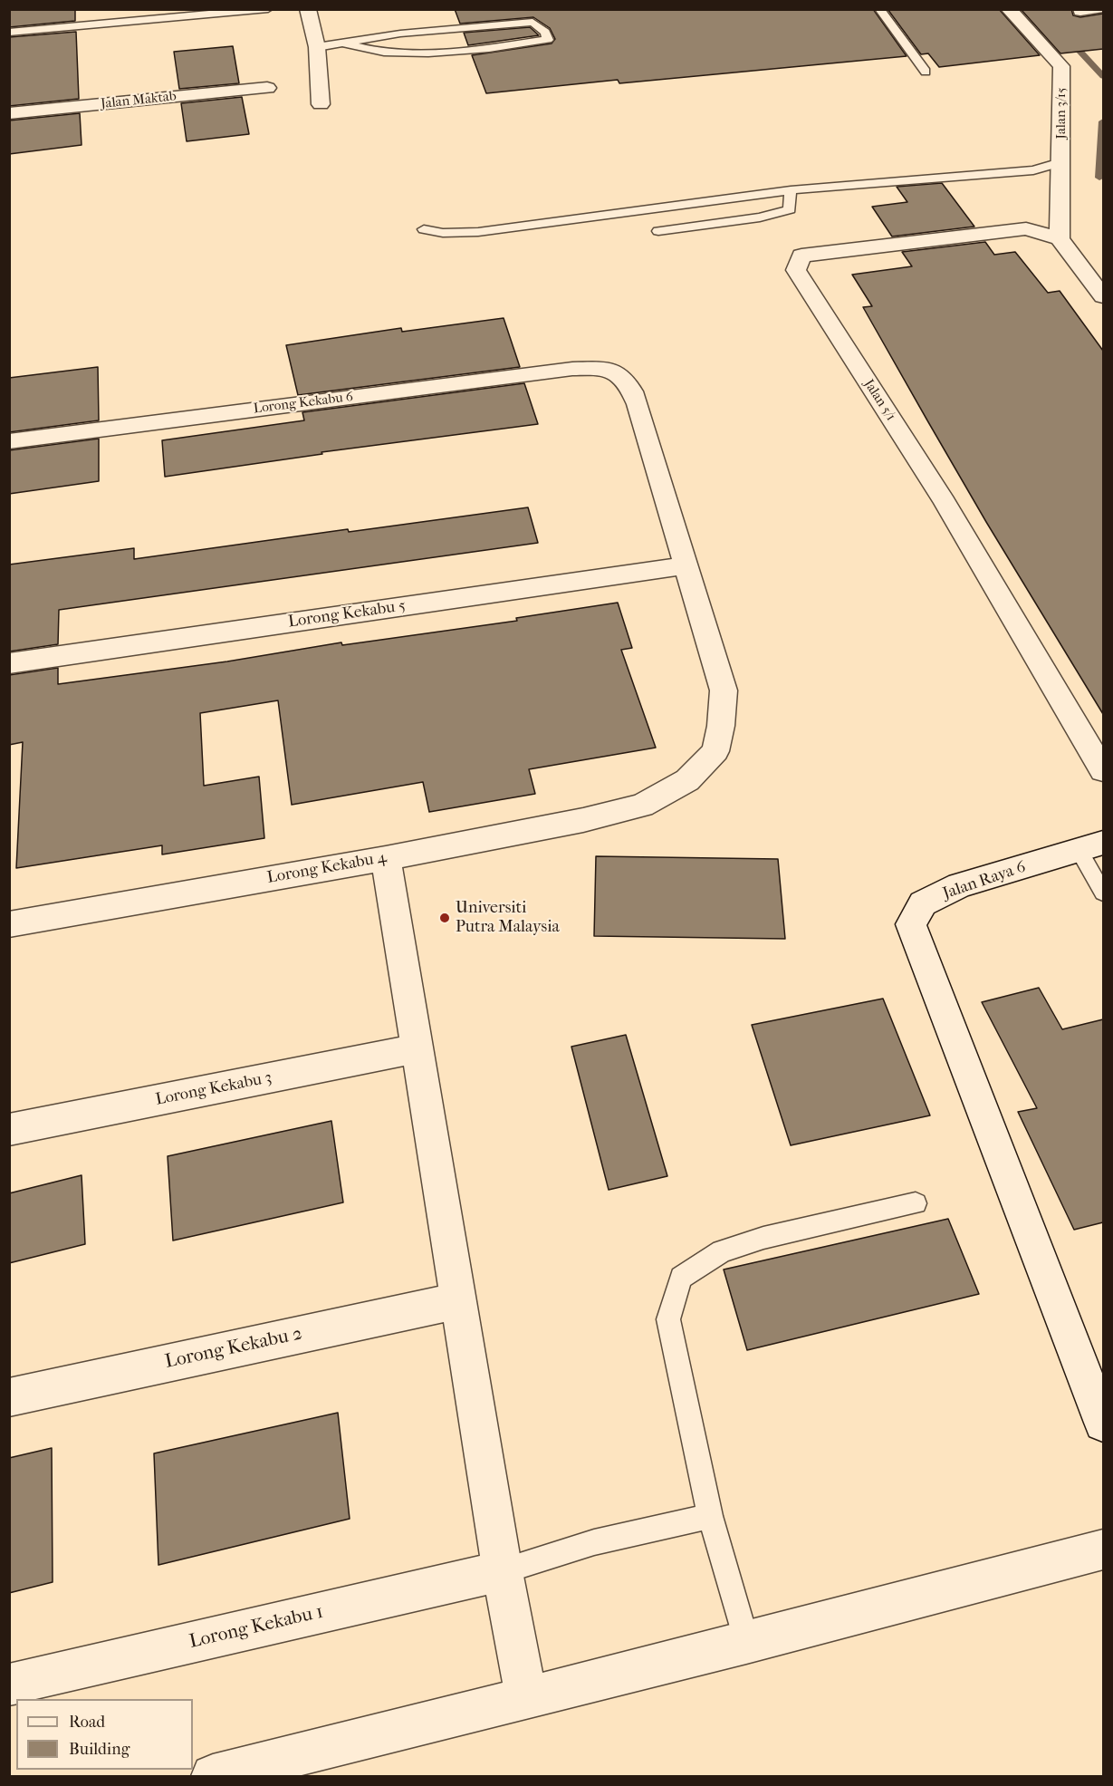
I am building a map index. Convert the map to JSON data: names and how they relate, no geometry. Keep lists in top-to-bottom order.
{
  "streets": {
    "street": [
      "Jalan Maktab",
      "Jalan 3/15",
      "Jalan 5/1",
      "Lorong Kekabu 6",
      "Lorong Kekabu 5",
      "Lorong Kekabu 4",
      "Jalan Raya 6",
      "Lorong Kekabu 3",
      "Lorong Kekabu 2",
      "Lorong Kekabu 1"
    ]
  },
  "crossings": [
    ["Jalan 3/15", "Jalan 5/1"],
    ["Lorong Kekabu 6", "Lorong Kekabu 4"],
    ["Lorong Kekabu 5", "Lorong Kekabu 4"]
  ],
  "places": ["Universiti Putra Malaysia"],
  "legend": ["Road", "Building"]
}
